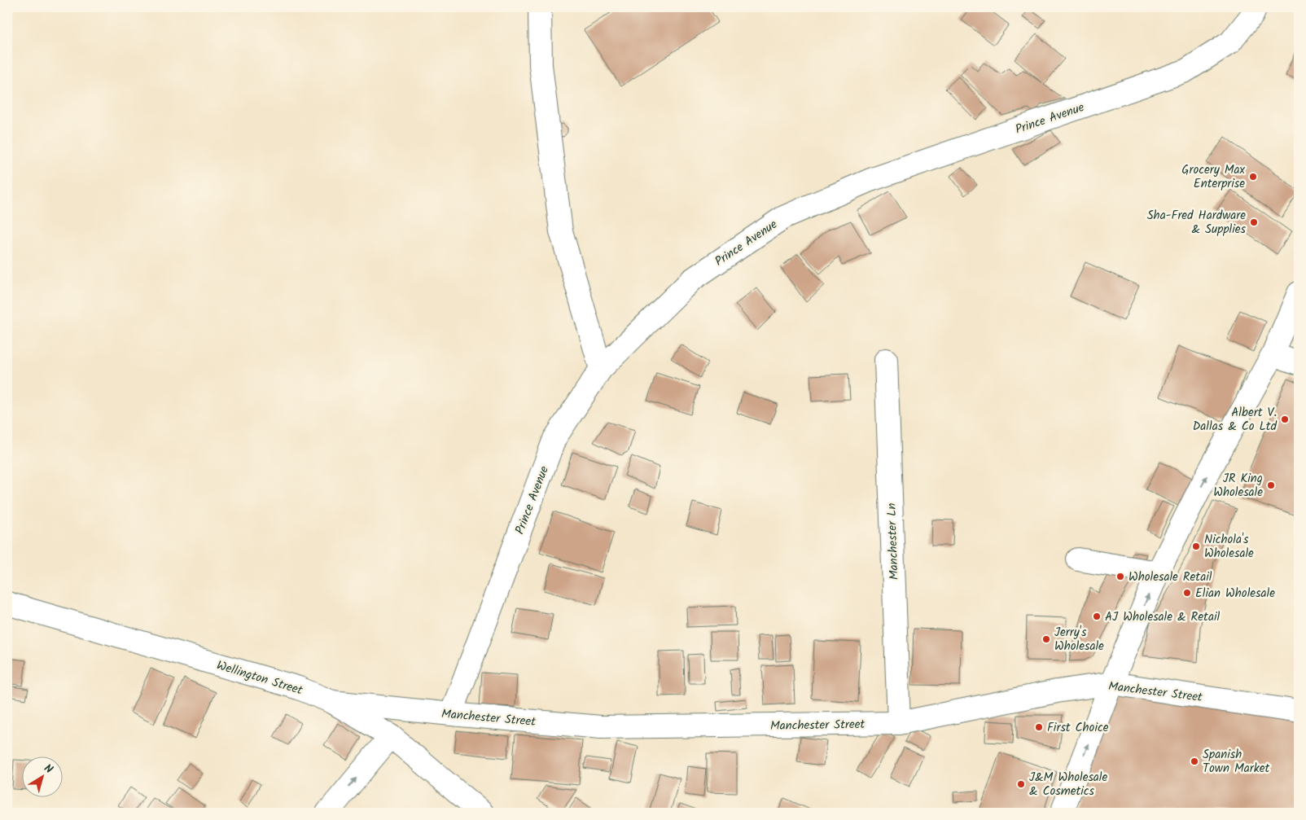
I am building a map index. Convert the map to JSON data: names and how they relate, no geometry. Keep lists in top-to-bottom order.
{
  "streets": {
    "street": [
      "Prince Avenue",
      "Manchester Ln",
      "Wellington Street",
      "Manchester Street"
    ]
  },
  "crossings": [
    ["Prince Avenue", "Manchester Street"],
    ["Manchester Ln", "Manchester Street"],
    ["Wellington Street", "Manchester Street"]
  ],
  "places": [
    "Grocery Max Enterprise",
    "Sha-Fred Hardware & Supplies",
    "Albert V. Dallas & Co Ltd",
    "JR King Wholesale",
    "Nichola's Wholesale",
    "Wholesale Retail",
    "Elian Wholesale",
    "AJ Wholesale & Retail",
    "Jerry's Wholesale",
    "First Choice",
    "Spanish Town Market",
    "J&M Wholesale & Cosmetics"
  ],
  "north": "top right"
}
